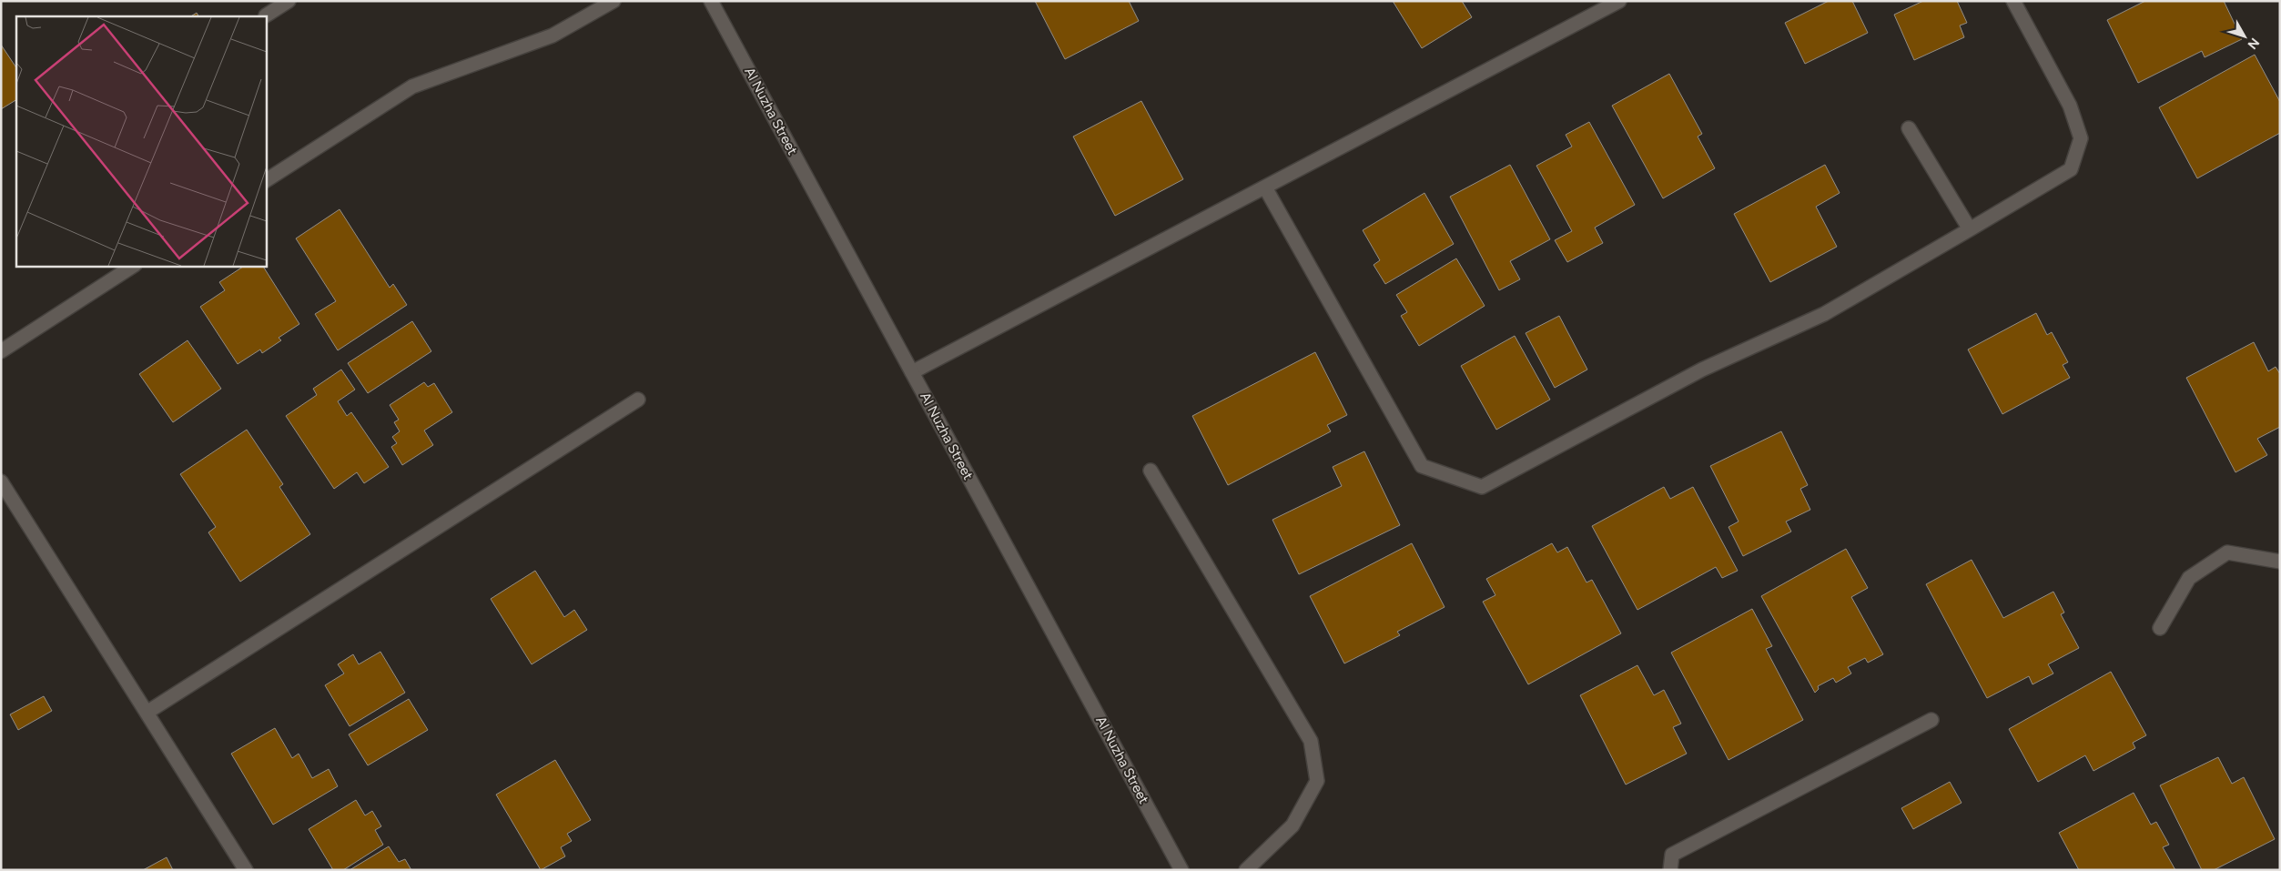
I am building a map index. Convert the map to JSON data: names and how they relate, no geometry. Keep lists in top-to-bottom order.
{
  "streets": {
    "street": ["Al Nuzha Street"]
  },
  "north": "bottom right"
}
